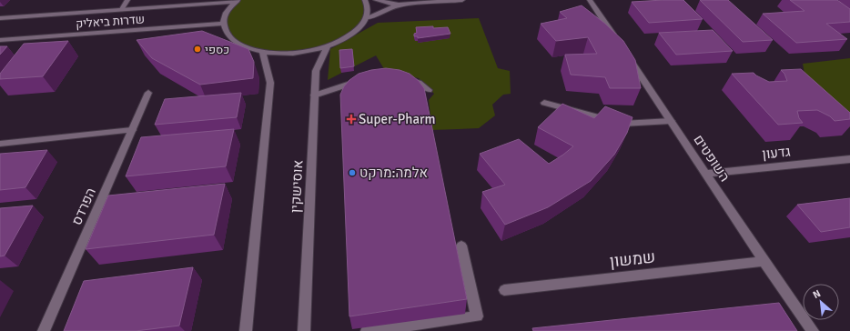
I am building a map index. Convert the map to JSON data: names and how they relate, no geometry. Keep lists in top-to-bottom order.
{
  "streets": {
    "street": [
      "שדרות ביאליק",
      "גדעון",
      "השופטים",
      "אוסישקין",
      "הפרדס",
      "שמשון"
    ]
  },
  "crossings": [
    ["גדעון", "השופטים"],
    ["השופטים", "שמשון"]
  ],
  "places": {
    "other": ["כספי", "אלמה:מרקט"],
    "health": ["Super-Pharm"]
  },
  "north": "top left"
}
